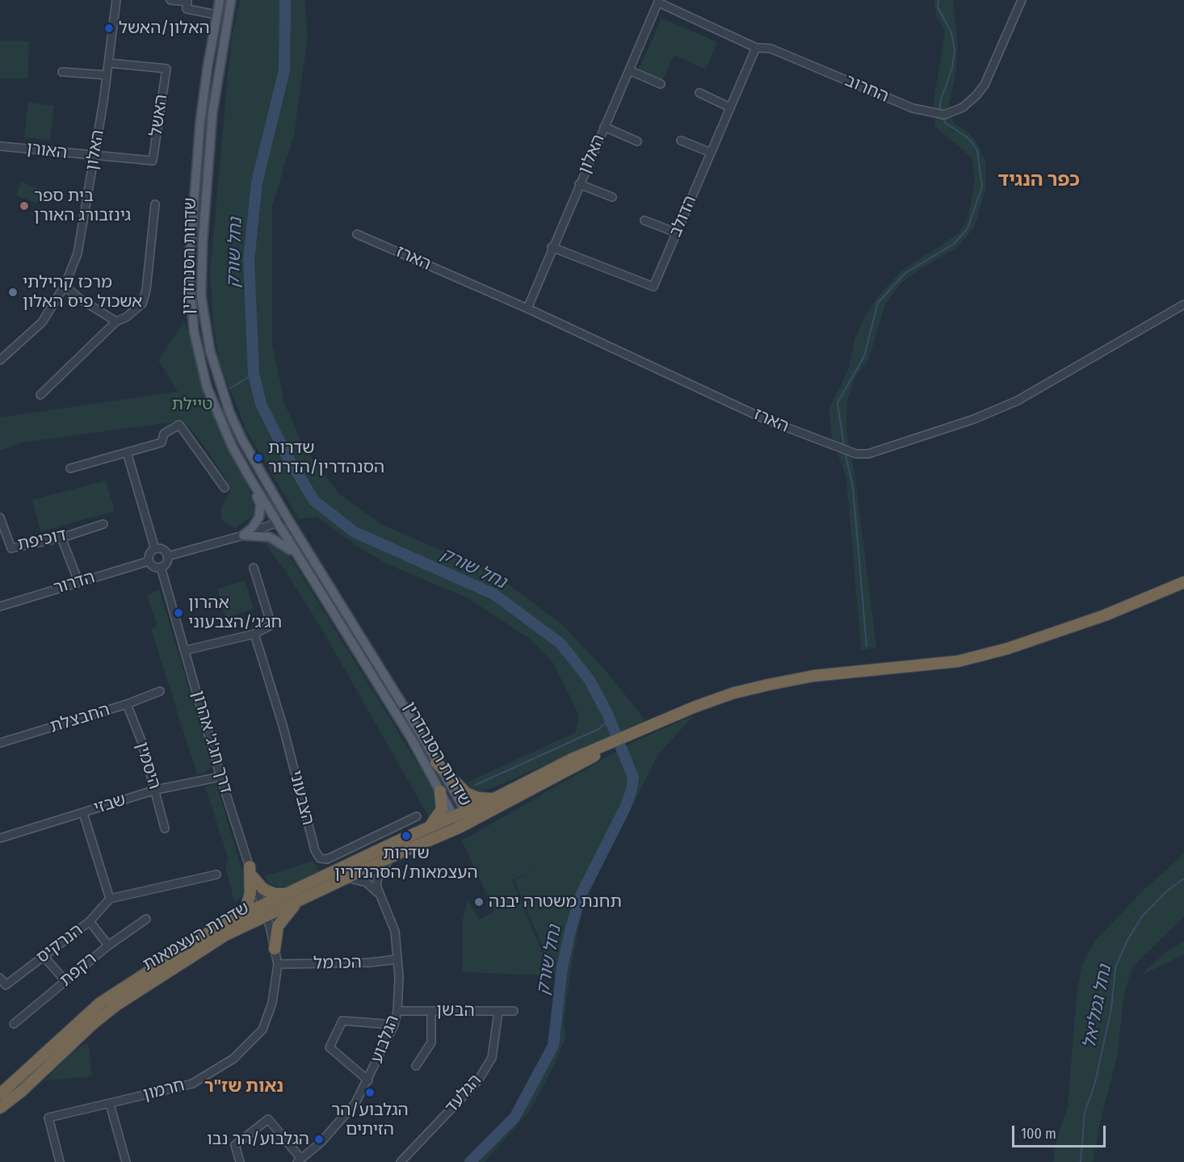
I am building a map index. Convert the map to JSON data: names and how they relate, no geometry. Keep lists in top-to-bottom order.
{
  "streets": {
    "highway": ["שדרות העצמאות"],
    "main road": ["שדרות הסנהדרין"],
    "street": [
      "החרוב",
      "האשל",
      "האלון",
      "האורן",
      "הדולב",
      "הארז",
      "דוכיפת",
      "הדרור",
      "החבצלת",
      "דרך חג'ג' אהרון",
      "היסמין",
      "הצבעוני",
      "שבזי",
      "הנרקיס",
      "הכרמל",
      "רקפת",
      "הבשן",
      "הגלבוע",
      "חרמון",
      "הגלעד"
    ]
  },
  "crossings": [
    ["החרוב", "האלון"],
    ["החרוב", "הדולב"],
    ["האשל", "האלון"],
    ["האשל", "האורן"],
    ["האלון", "האורן"],
    ["האלון", "הדולב"],
    ["האלון", "הארז"],
    ["שדרות הסנהדרין", "שדרות העצמאות"],
    ["הדרור", "דרך חג'ג' אהרון"],
    ["החבצלת", "היסמין"],
    ["דרך חג'ג' אהרון", "שבזי"],
    ["דרך חג'ג' אהרון", "שדרות העצמאות"],
    ["דרך חג'ג' אהרון", "חרמון"],
    ["היסמין", "שבזי"],
    ["שדרות העצמאות", "חרמון"],
    ["הכרמל", "הגלבוע"],
    ["הכרמל", "חרמון"],
    ["הבשן", "הגלבוע"],
    ["הבשן", "הגלעד"]
  ],
  "districts": ["כפר הנגיד", "נאות שז\"ר"],
  "water": ["נחל שורק", "נחל גמליאל"],
  "parks": ["טיילת"],
  "places": [
    "האלון/האשל",
    "בית ספר גינזבורג האורן",
    "מרכז קהילתי אשכול פיס האלון",
    "שדרות הסנהדרין/הדרור",
    "אהרון חג׳ג׳/הצבעוני",
    "שדרות העצמאות/הסהנדרין",
    "תחנת משטרה יבנה",
    "הגלבוע/הר הזיתים",
    "הגלבוע/הר נבו"
  ],
  "scale_bar": "100 m"
}
